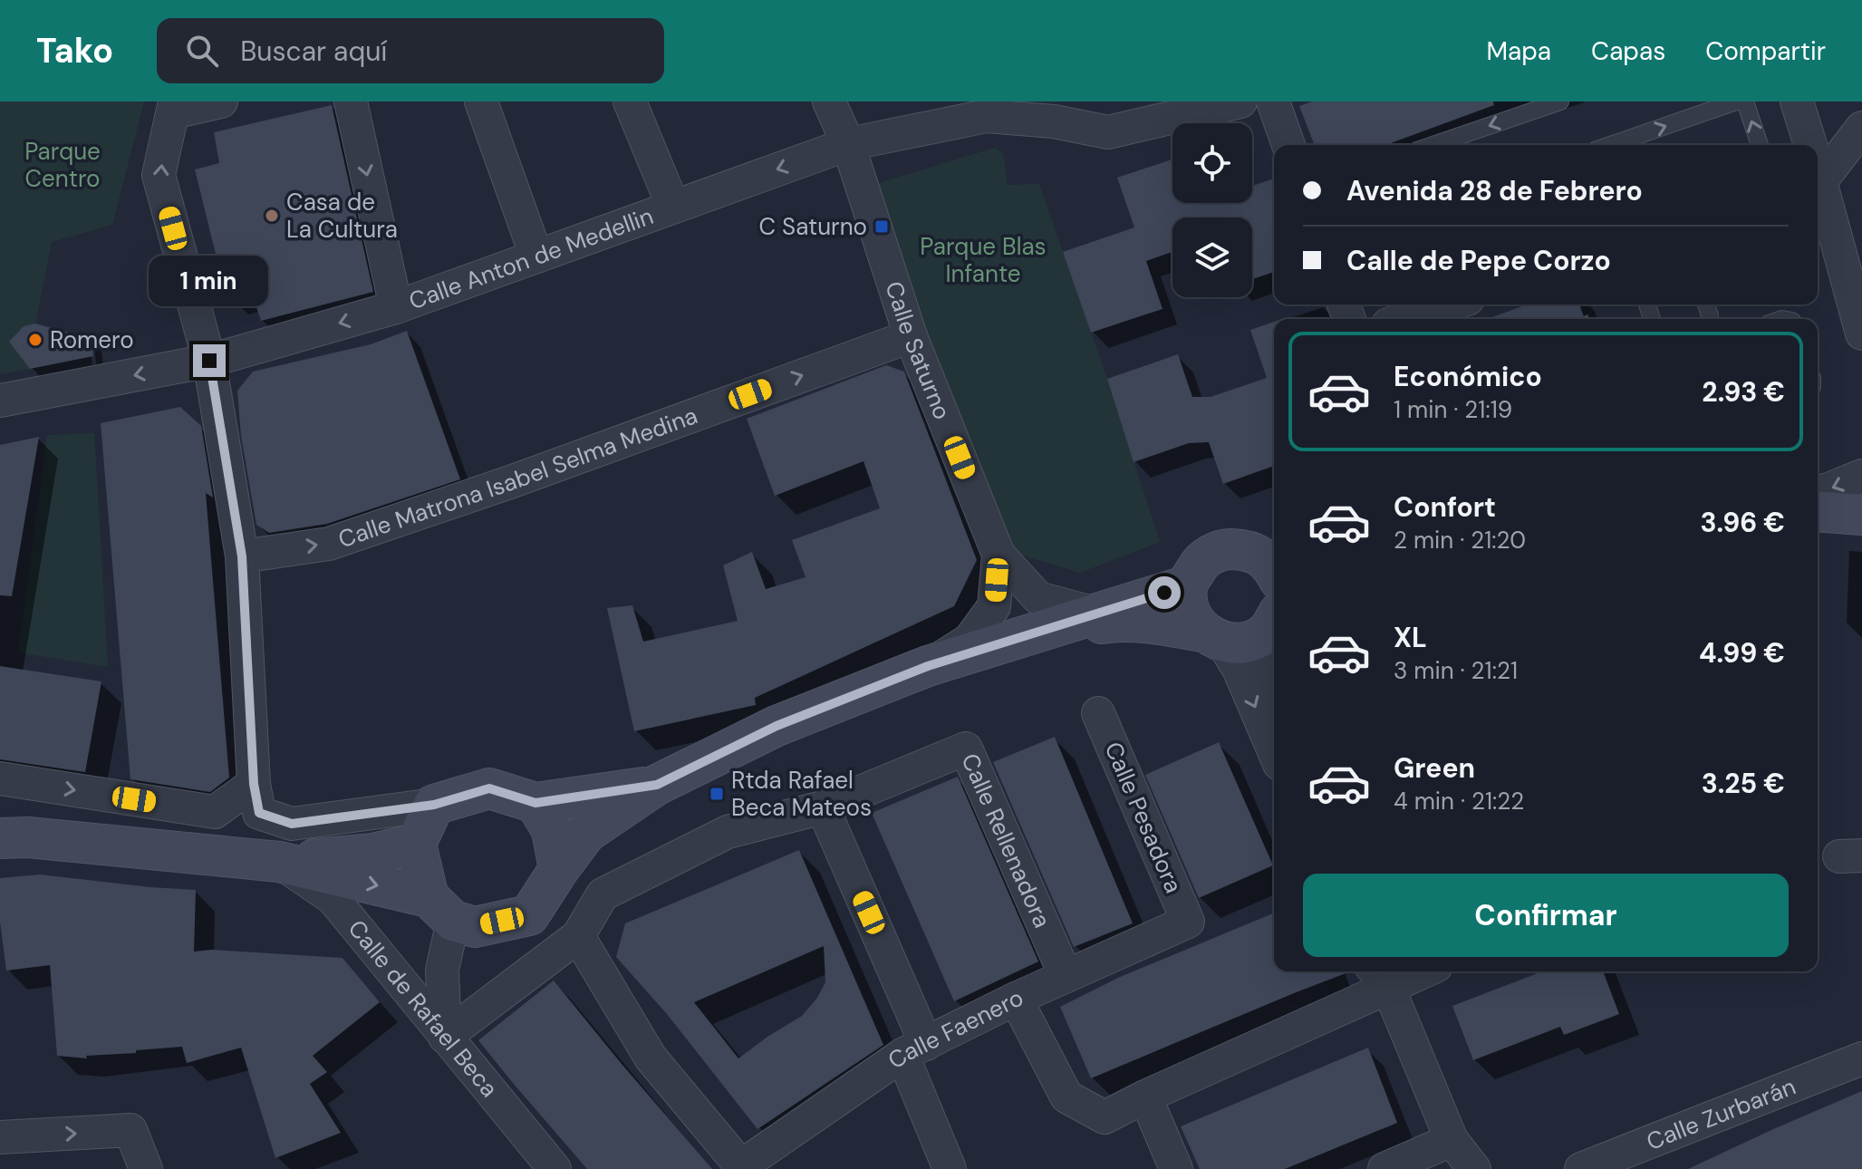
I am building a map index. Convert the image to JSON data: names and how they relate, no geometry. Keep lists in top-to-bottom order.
{
  "streets": {
    "street": [
      "Calle Anton de Medellin",
      "Calle Saturno",
      "Calle Matrona Isabel Selma Medina",
      "Calle Pesadora",
      "Calle Rellenadora",
      "Calle de Rafael Beca",
      "Calle Faenero",
      "Calle Zurbarán"
    ]
  },
  "crossings": [
    ["Calle Anton de Medellin", "Calle Saturno"],
    ["Calle Saturno", "Calle Matrona Isabel Selma Medina"],
    ["Calle Pesadora", "Calle Faenero"],
    ["Calle Rellenadora", "Calle Faenero"]
  ],
  "one_way": ["Calle Anton de Medellin", "Calle Matrona Isabel Selma Medina"],
  "parks": ["Parque Centro", "Parque Blas Infante"],
  "places": {
    "other": ["Casa de La Cultura", "Romero"],
    "transit": ["C Saturno", "Rtda Rafael Beca Mateos"]
  },
  "page": {
    "header": "Tako",
    "search": "Buscar aquí",
    "nav": ["Mapa", "Capas", "Compartir"],
    "banner": ["Avenida 28 de Febrero", "Calle de Pepe Corzo"],
    "bubble": "1 min",
    "list": [
      {
        "name": "Económico",
        "note": "1 min · 21:19",
        "value": "2.93 €"
      },
      {
        "name": "Confort",
        "note": "2 min · 21:20",
        "value": "3.96 €"
      },
      {
        "name": "XL",
        "note": "3 min · 21:21",
        "value": "4.99 €"
      },
      {
        "name": "Green",
        "note": "4 min · 21:22",
        "value": "3.25 €"
      }
    ],
    "buttons": "Confirmar"
  }
}
